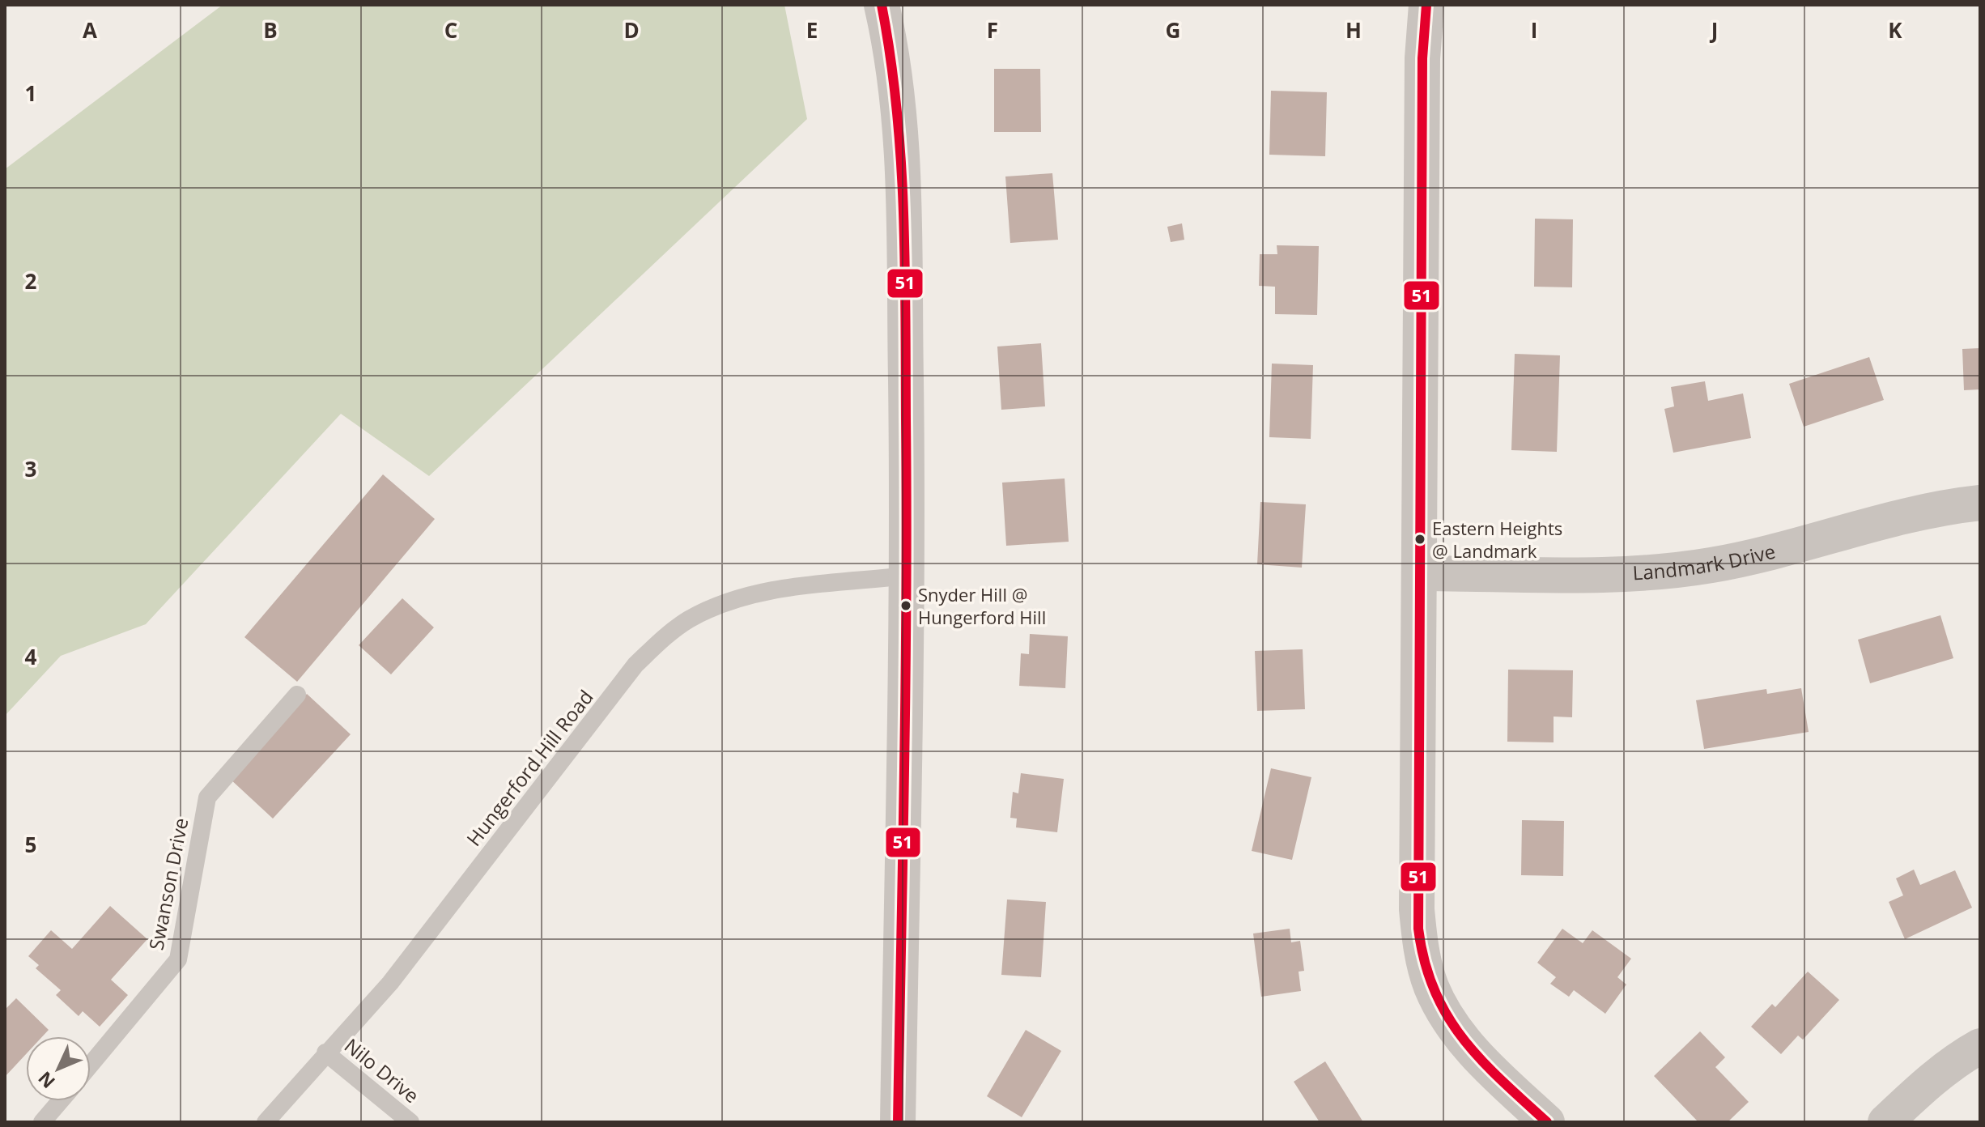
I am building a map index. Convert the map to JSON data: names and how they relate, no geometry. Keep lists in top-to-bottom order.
{
  "streets": {
    "street": ["Landmark Drive"],
    "lane": ["Hungerford Hill Road", "Swanson Drive", "Nilo Drive"]
  },
  "crossings": [
    ["Hungerford Hill Road", "Nilo Drive"]
  ],
  "places": ["Eastern Heights @ Landmark", "Snyder Hill @ Hungerford Hill"],
  "lines": ["transit line 51"],
  "north": "bottom left",
  "grid": {
    "columns": [
      "A",
      "B",
      "C",
      "D",
      "E",
      "F",
      "G",
      "H",
      "I",
      "J",
      "K"
    ],
    "rows": [
      "1",
      "2",
      "3",
      "4",
      "5"
    ]
  }
}
